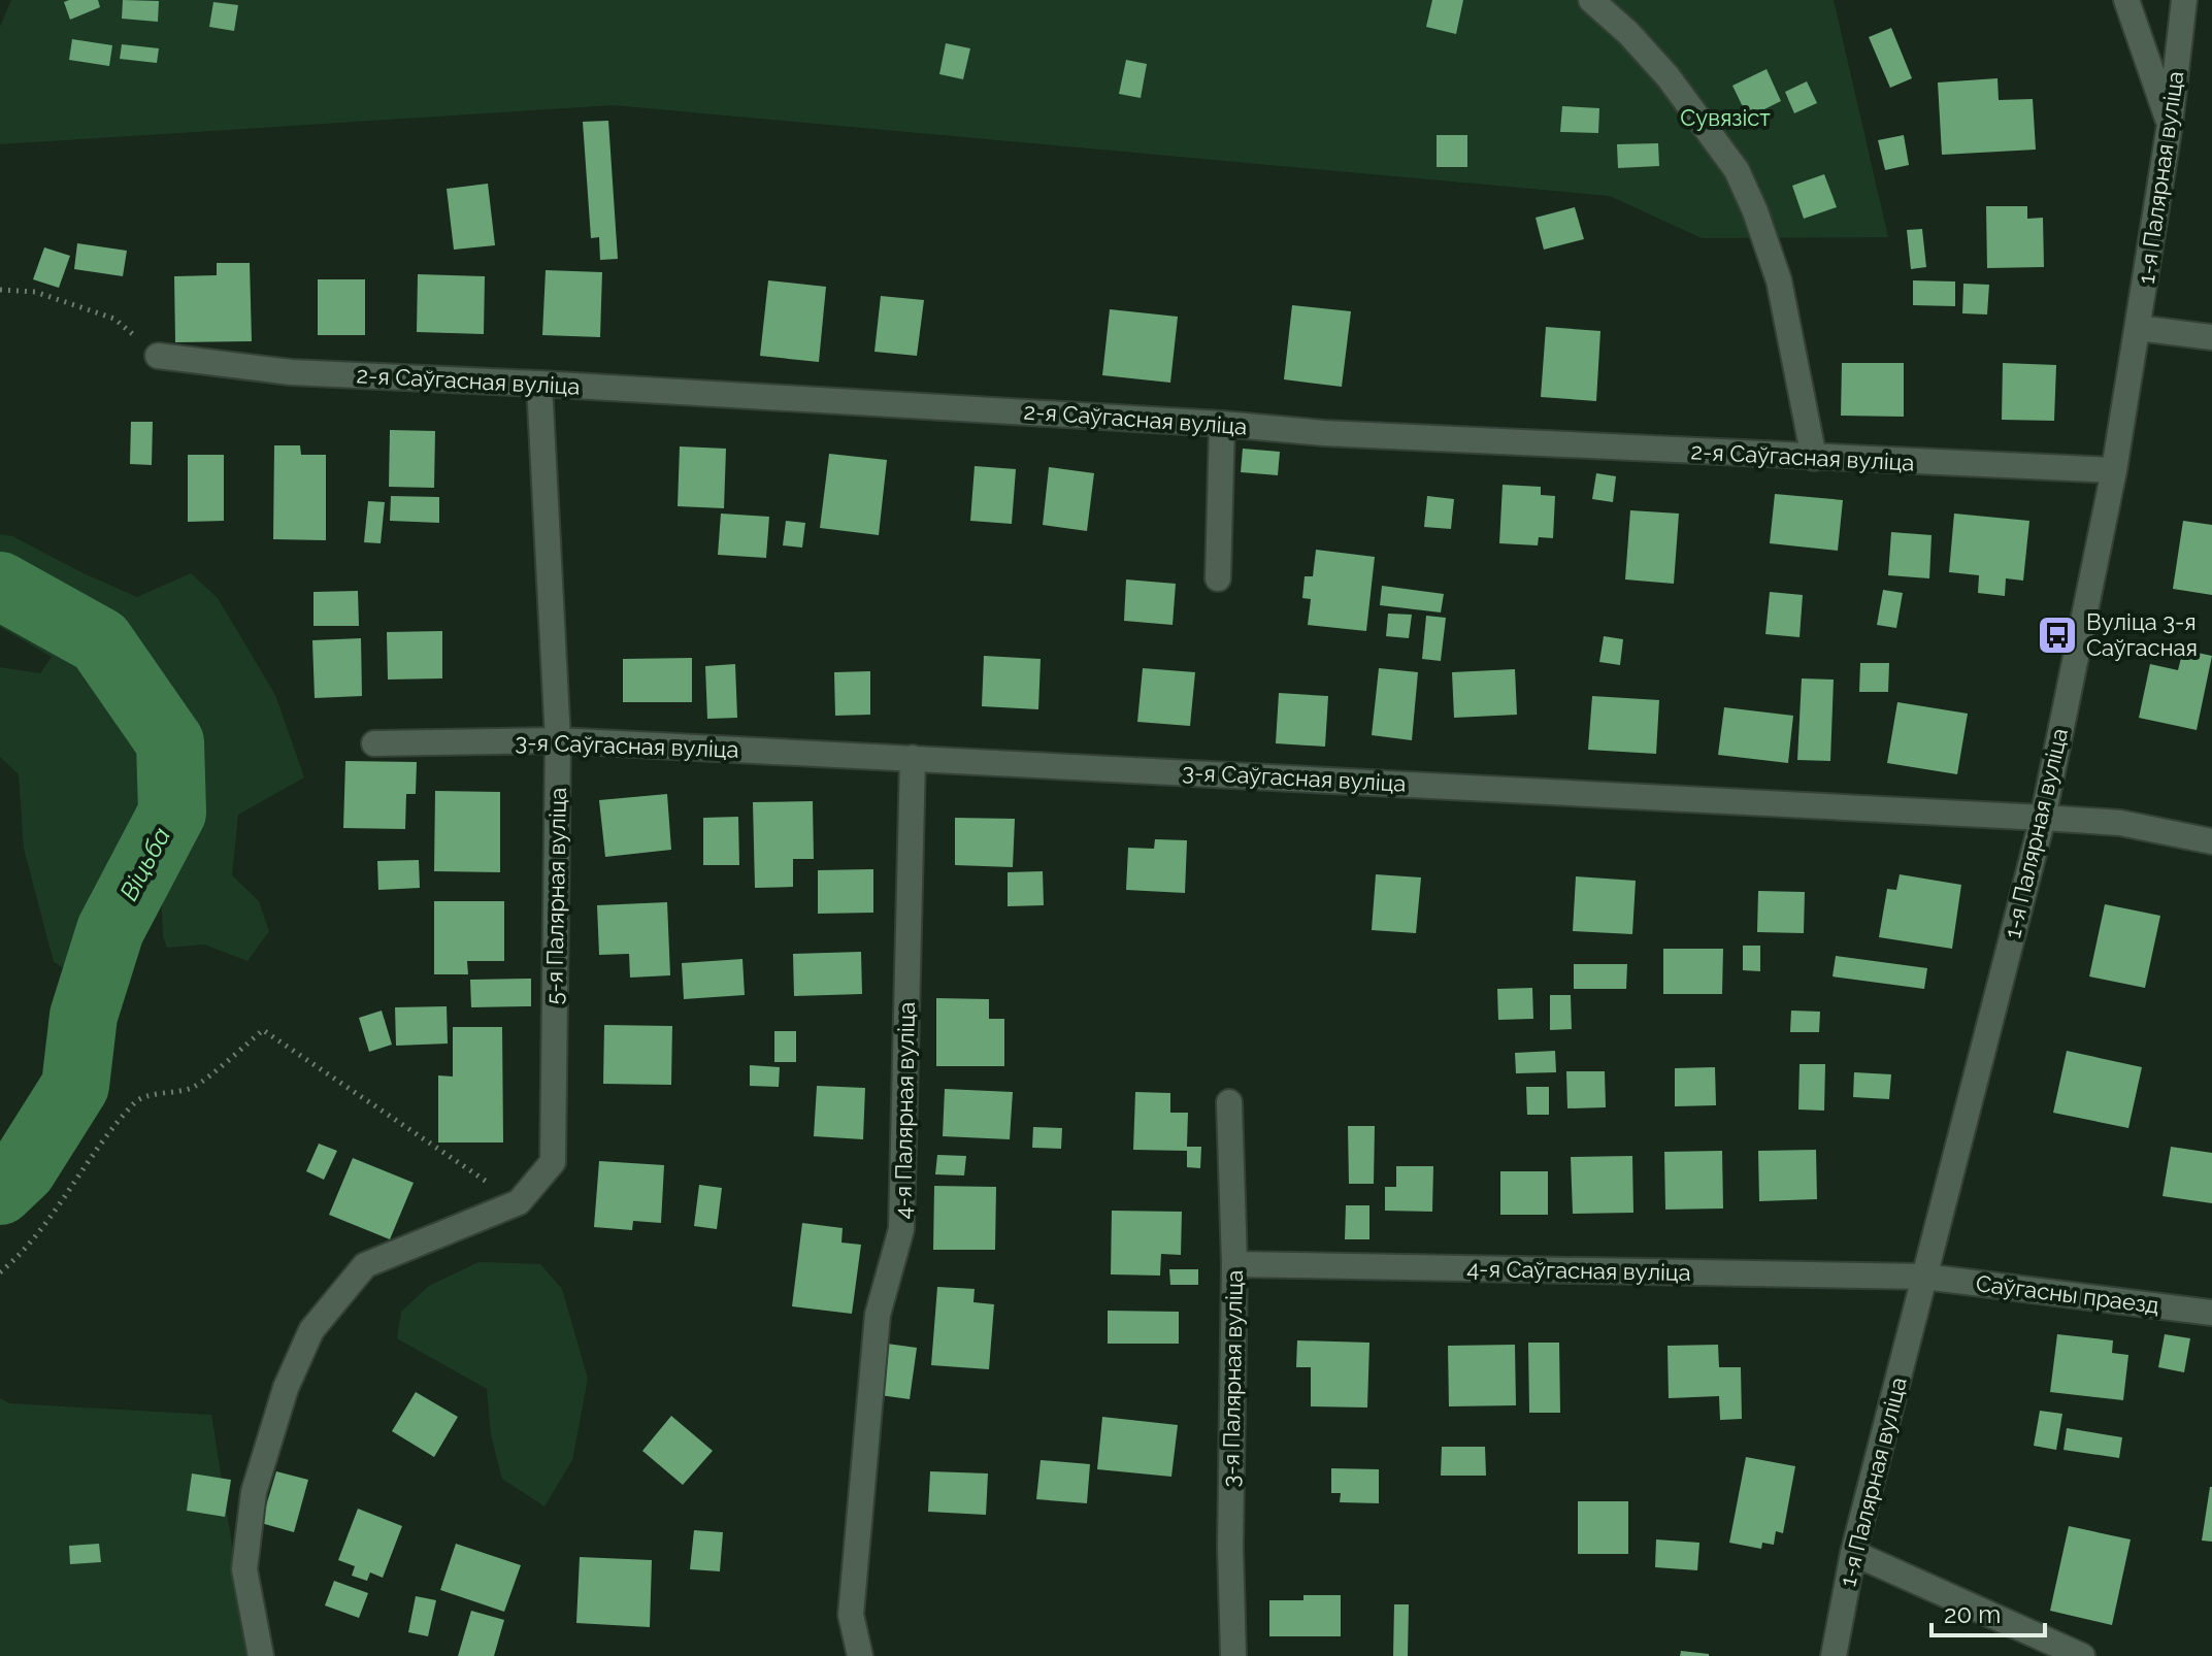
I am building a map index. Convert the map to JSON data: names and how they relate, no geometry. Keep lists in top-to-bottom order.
{
  "streets": {
    "street": [
      "1-я Палярная вуліца",
      "2-я Саўгасная вуліца",
      "3-я Саўгасная вуліца",
      "5-я Палярная вуліца",
      "4-я Палярная вуліца",
      "4-я Саўгасная вуліца",
      "Саўгасны праезд",
      "3-я Палярная вуліца"
    ]
  },
  "crossings": [
    ["1-я Палярная вуліца", "2-я Саўгасная вуліца"],
    ["1-я Палярная вуліца", "3-я Саўгасная вуліца"],
    ["1-я Палярная вуліца", "4-я Саўгасная вуліца"],
    ["1-я Палярная вуліца", "Саўгасны праезд"],
    ["2-я Саўгасная вуліца", "5-я Палярная вуліца"],
    ["3-я Саўгасная вуліца", "5-я Палярная вуліца"],
    ["3-я Саўгасная вуліца", "4-я Палярная вуліца"],
    ["4-я Саўгасная вуліца", "Саўгасны праезд"],
    ["4-я Саўгасная вуліца", "3-я Палярная вуліца"]
  ],
  "water": ["Віцьба"],
  "parks": ["Сувязіст"],
  "places": {
    "bus stop": ["Вуліца 3-я Саўгасная"]
  },
  "scale_bar": "20 m"
}
